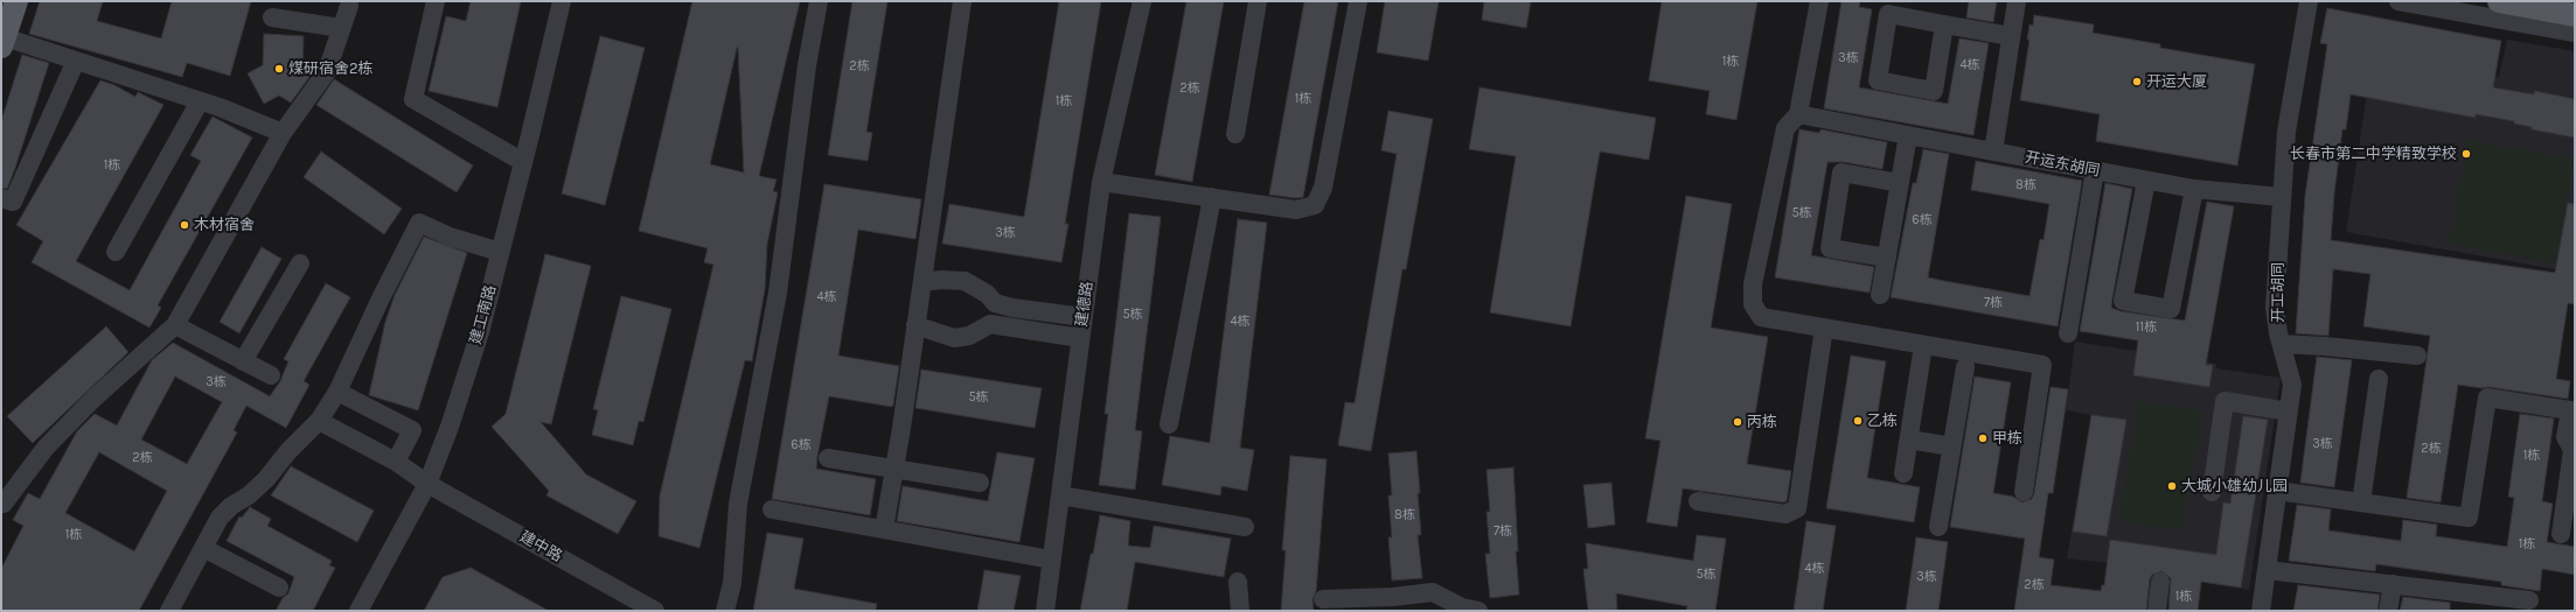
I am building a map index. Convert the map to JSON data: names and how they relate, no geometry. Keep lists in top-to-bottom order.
{
  "streets": {
    "street": [
      "开运东胡同",
      "开工胡同",
      "建德路",
      "建工南路",
      "建中路"
    ]
  },
  "crossings": [
    ["开运东胡同", "开工胡同"],
    ["建工南路", "建中路"]
  ],
  "places": [
    "煤研宿舍2栋",
    "开运大厦",
    "长春市第二中学精致学校",
    "木材宿舍",
    "乙栋",
    "丙栋",
    "甲栋",
    "大城小雄幼儿园"
  ],
  "house_numbers": [
    "3栋",
    "1栋",
    "4栋",
    "2栋",
    "2栋",
    "1栋",
    "1栋",
    "1栋",
    "8栋",
    "5栋",
    "6栋",
    "3栋",
    "4栋",
    "7栋",
    "5栋",
    "4栋",
    "11栋",
    "3栋",
    "5栋",
    "3栋",
    "6栋",
    "2栋",
    "1栋",
    "2栋",
    "8栋",
    "7栋",
    "1栋",
    "1栋",
    "4栋",
    "5栋",
    "3栋",
    "2栋",
    "1栋"
  ]
}
